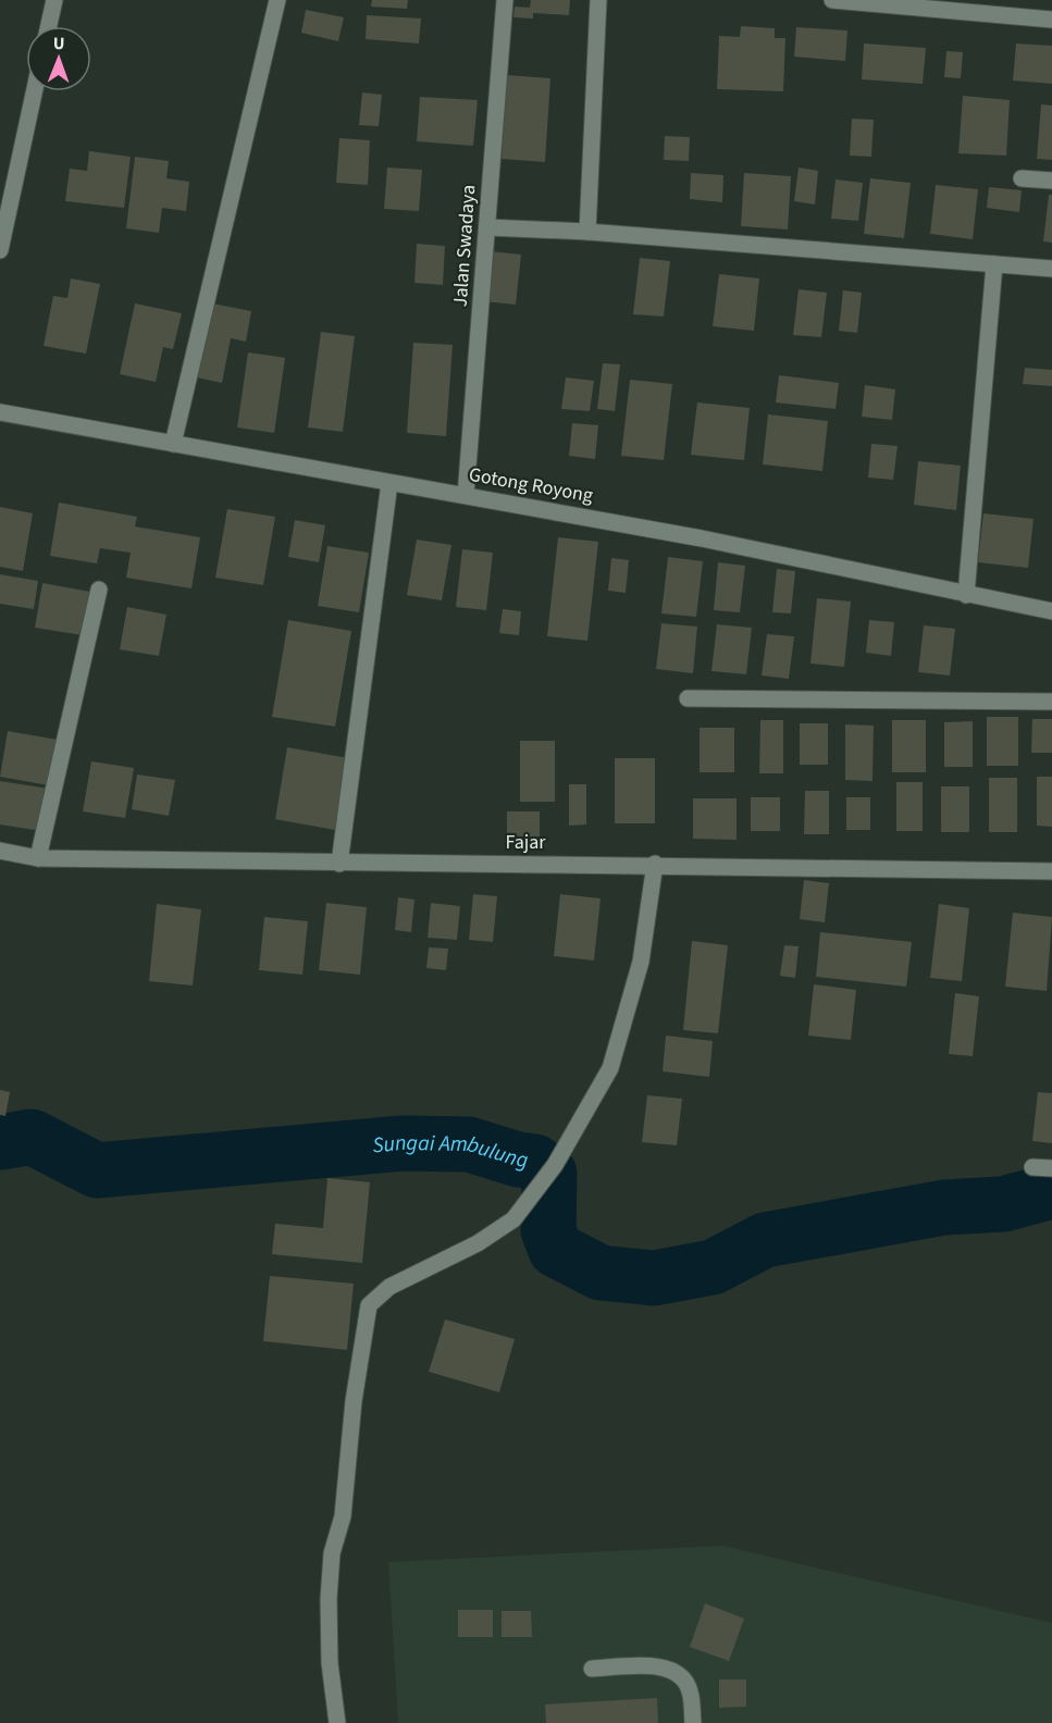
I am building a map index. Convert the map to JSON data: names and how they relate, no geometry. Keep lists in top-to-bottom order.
{
  "streets": {
    "street": ["Jalan Swadaya", "Gotong Royong", "Fajar"]
  },
  "crossings": [
    ["Jalan Swadaya", "Gotong Royong"]
  ],
  "water": ["Sungai Ambulung"],
  "north": "top"
}
